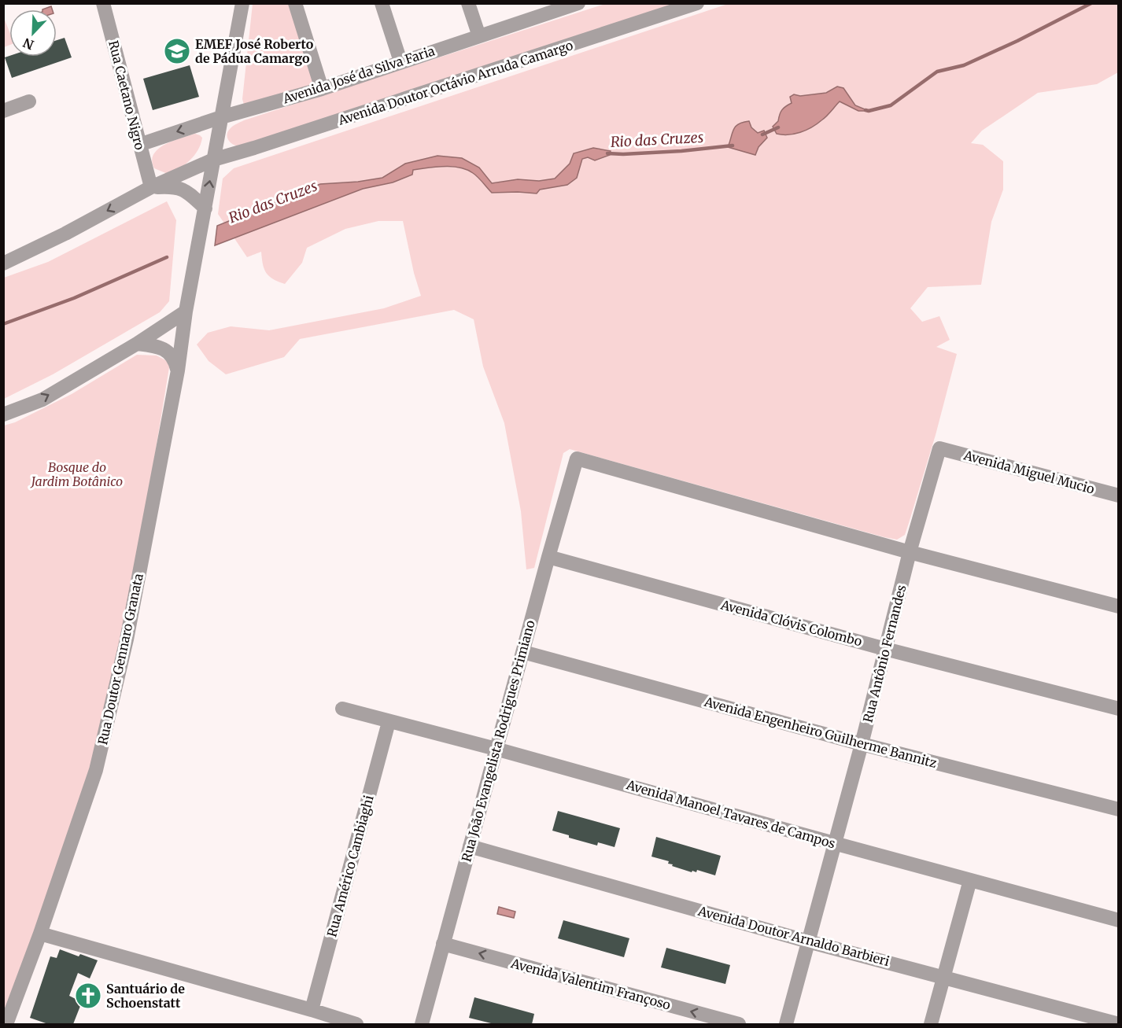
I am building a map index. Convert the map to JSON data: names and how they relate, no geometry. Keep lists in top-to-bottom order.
{
  "streets": {
    "street": [
      "Avenida José da Silva Faria",
      "Avenida Doutor Octávio Arruda Camargo",
      "Rua Caetano Nigro",
      "Avenida Miguel Mucio",
      "Avenida Clóvis Colombo",
      "Rua Antônio Fernandes",
      "Rua Doutor Gennaro Granata",
      "Avenida Engenheiro Guilherme Bannitz",
      "Rua João Evangelista Rodrigues Primiano",
      "Avenida Manoel Tavares de Campos",
      "Rua Américo Cambiaghi",
      "Avenida Doutor Arnaldo Barbieri",
      "Avenida Valentim Françoso"
    ]
  },
  "crossings": [
    ["Avenida José da Silva Faria", "Rua Caetano Nigro"],
    ["Avenida Doutor Octávio Arruda Camargo", "Rua Caetano Nigro"],
    ["Avenida Miguel Mucio", "Rua Antônio Fernandes"],
    ["Avenida Clóvis Colombo", "Rua Antônio Fernandes"],
    ["Avenida Clóvis Colombo", "Rua João Evangelista Rodrigues Primiano"],
    ["Rua Antônio Fernandes", "Avenida Engenheiro Guilherme Bannitz"],
    ["Rua Antônio Fernandes", "Rua João Evangelista Rodrigues Primiano"],
    ["Rua Antônio Fernandes", "Avenida Manoel Tavares de Campos"],
    ["Rua Antônio Fernandes", "Avenida Doutor Arnaldo Barbieri"],
    ["Avenida Engenheiro Guilherme Bannitz", "Rua João Evangelista Rodrigues Primiano"],
    ["Rua João Evangelista Rodrigues Primiano", "Avenida Manoel Tavares de Campos"],
    ["Rua João Evangelista Rodrigues Primiano", "Avenida Doutor Arnaldo Barbieri"],
    ["Rua João Evangelista Rodrigues Primiano", "Avenida Valentim Françoso"],
    ["Avenida Manoel Tavares de Campos", "Rua Américo Cambiaghi"]
  ],
  "one_way": ["Avenida Valentim Françoso"],
  "water": ["Rio das Cruzes"],
  "parks": ["Bosque do Jardim Botânico"],
  "places": {
    "school or university": ["EMEF José Roberto de Pádua Camargo"],
    "church": ["Santuário de Schoenstatt"]
  },
  "north": "bottom left"
}
